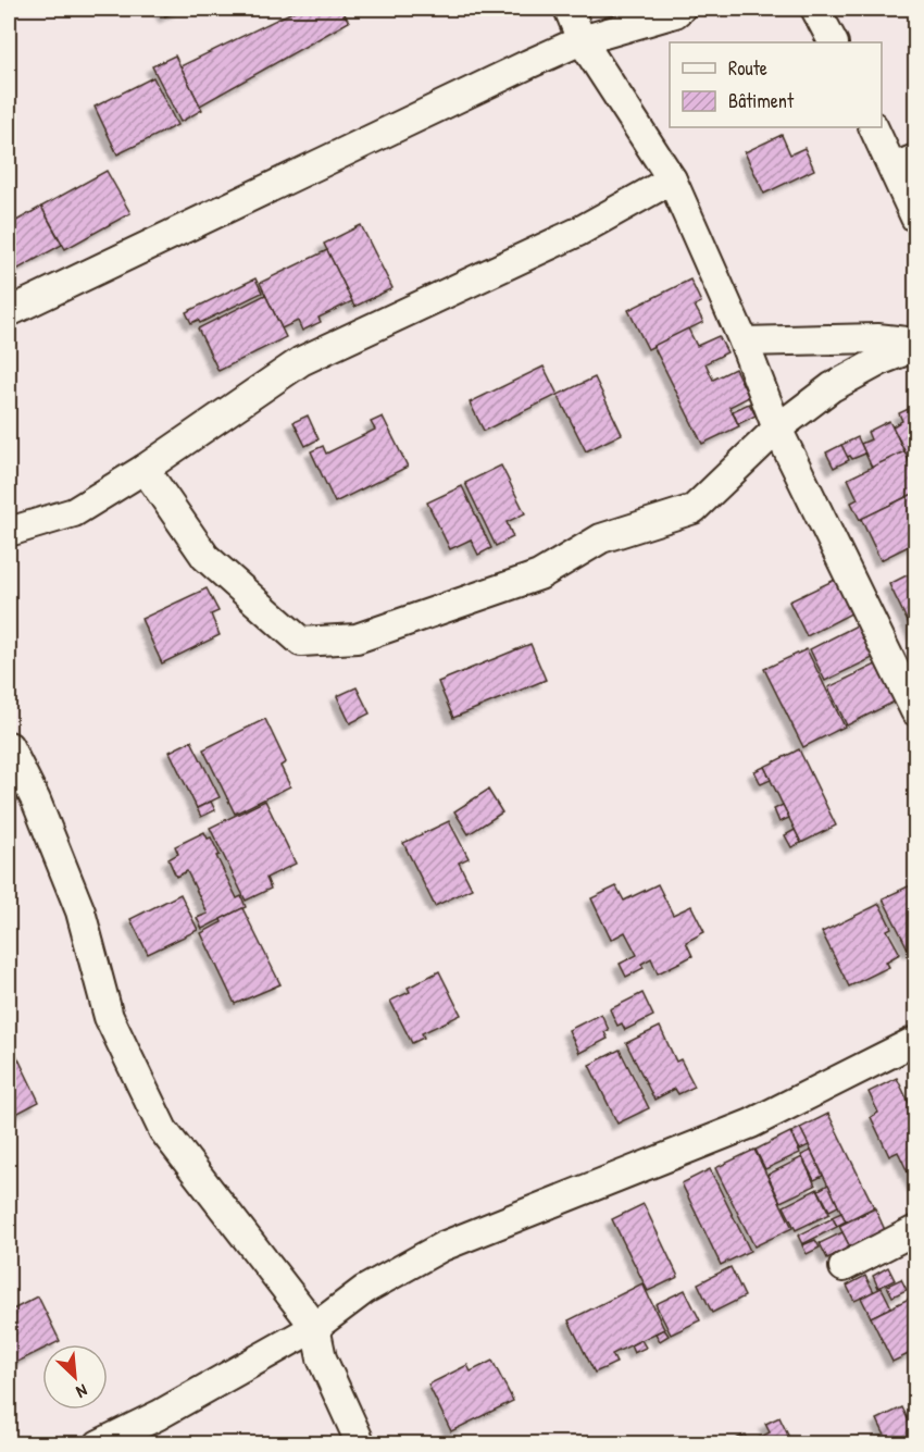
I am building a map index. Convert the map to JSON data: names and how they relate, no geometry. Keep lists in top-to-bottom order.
{
  "legend": ["Route", "Bâtiment"],
  "north": "bottom right"
}
